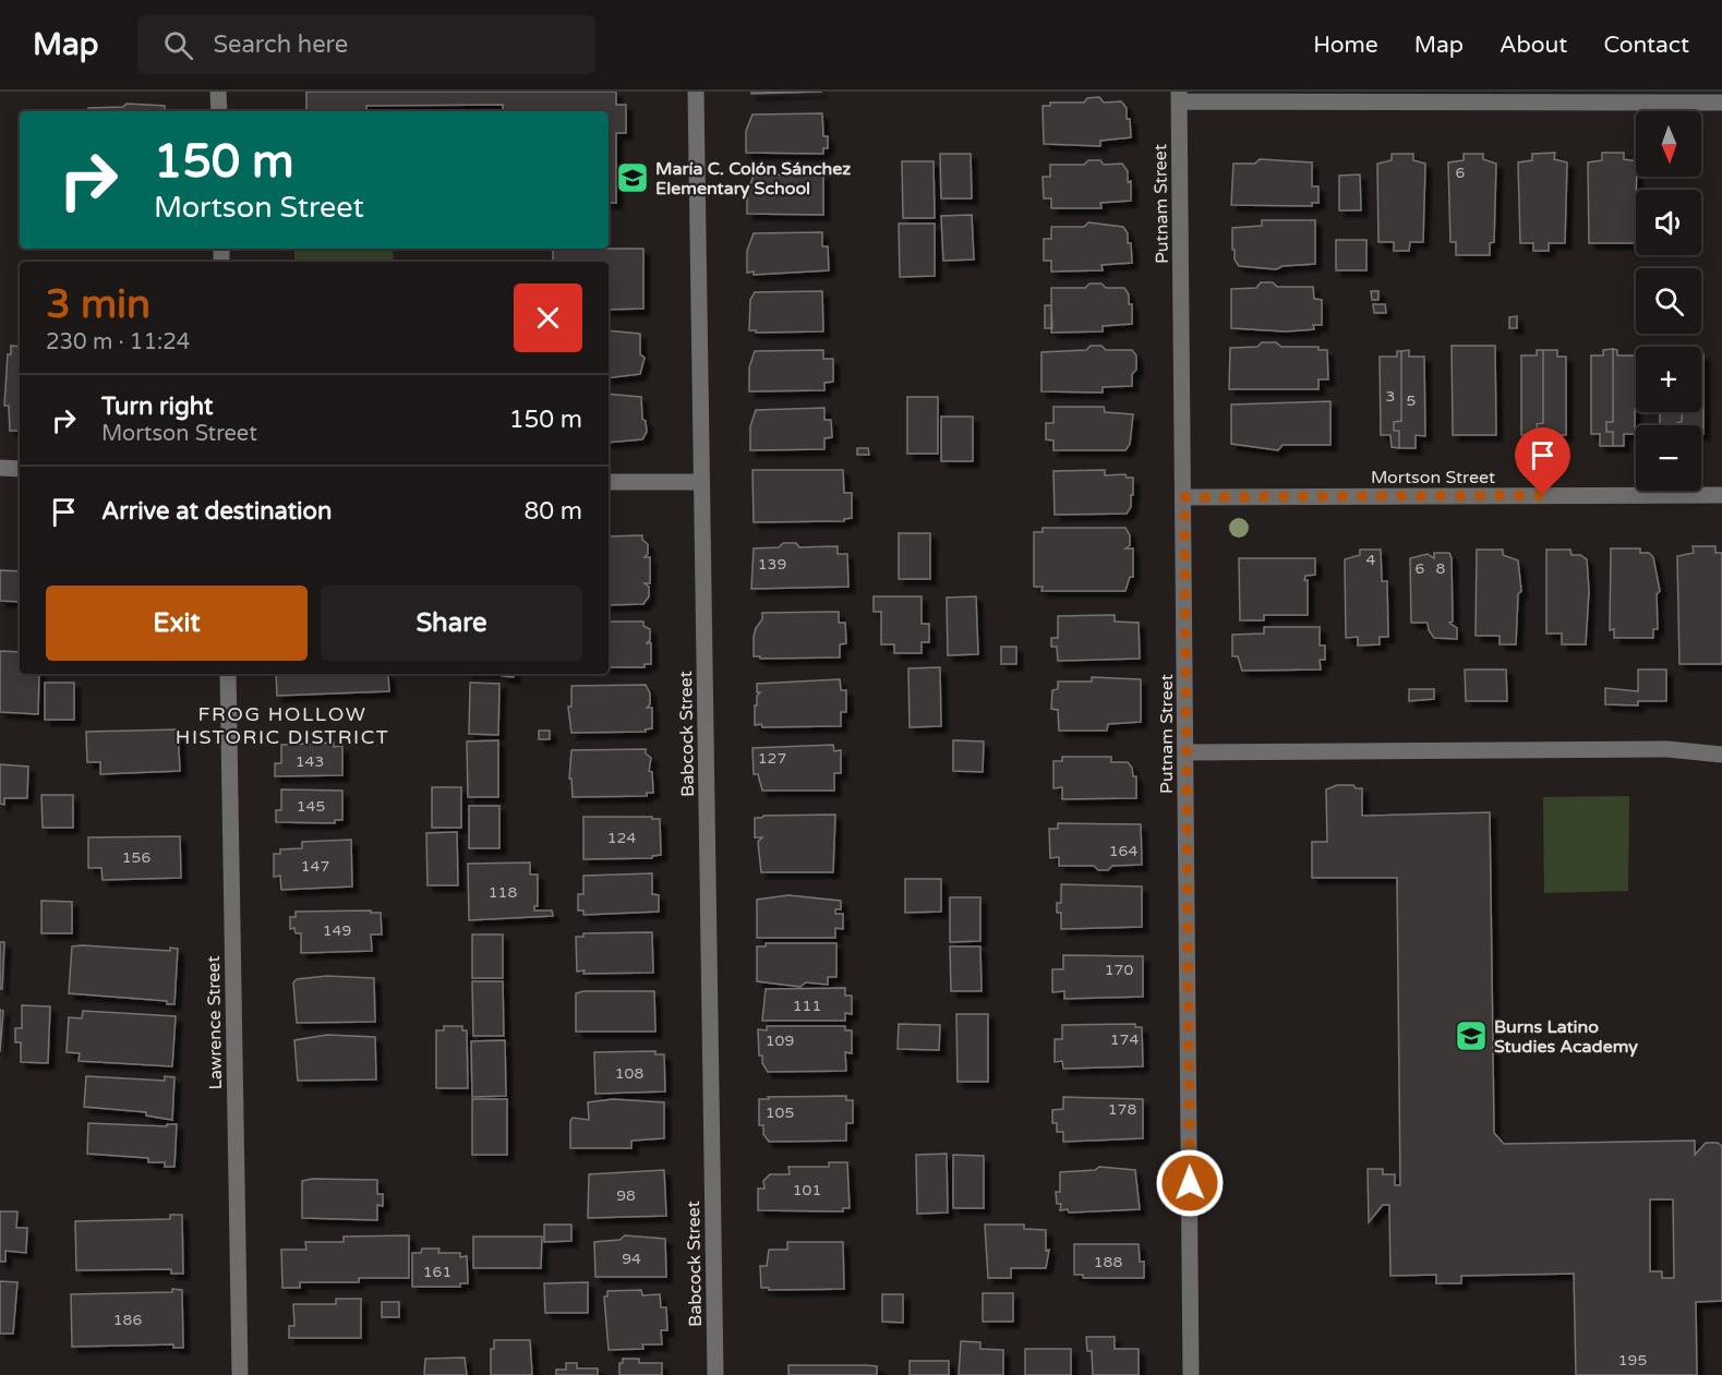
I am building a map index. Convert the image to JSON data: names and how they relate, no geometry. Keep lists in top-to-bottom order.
{
  "streets": {
    "street": [
      "Putnam Street",
      "Mortson Street",
      "Babcock Street",
      "Lawrence Street"
    ]
  },
  "crossings": [
    ["Putnam Street", "Mortson Street"]
  ],
  "districts": ["FROG HOLLOW HISTORIC DISTRICT"],
  "places": {
    "school or university": ["María C. Colón Sánchez Elementary School", "Burns Latino Studies Academy"]
  },
  "house_numbers": [
    "6",
    "3",
    "5",
    "4",
    "139",
    "6",
    "8",
    "127",
    "143",
    "145",
    "124",
    "164",
    "156",
    "147",
    "118",
    "149",
    "170",
    "111",
    "174",
    "109",
    "108",
    "178",
    "105",
    "101",
    "98",
    "94",
    "188",
    "161",
    "186",
    "195"
  ],
  "north": "bottom",
  "page": {
    "header": "Map",
    "search": "Search here",
    "nav": [
      "Home",
      "Map",
      "About",
      "Contact"
    ],
    "map_buttons": ["+", "−"],
    "turn": ["150 m", "Mortson Street"],
    "heading": ["3 min", "230 m · 11:24"],
    "list": [
      {
        "name": "Turn right",
        "note": "Mortson Street",
        "value": "150 m"
      },
      {
        "name": "Arrive at destination",
        "value": "80 m"
      }
    ],
    "buttons": ["Exit", "Share"]
  }
}
